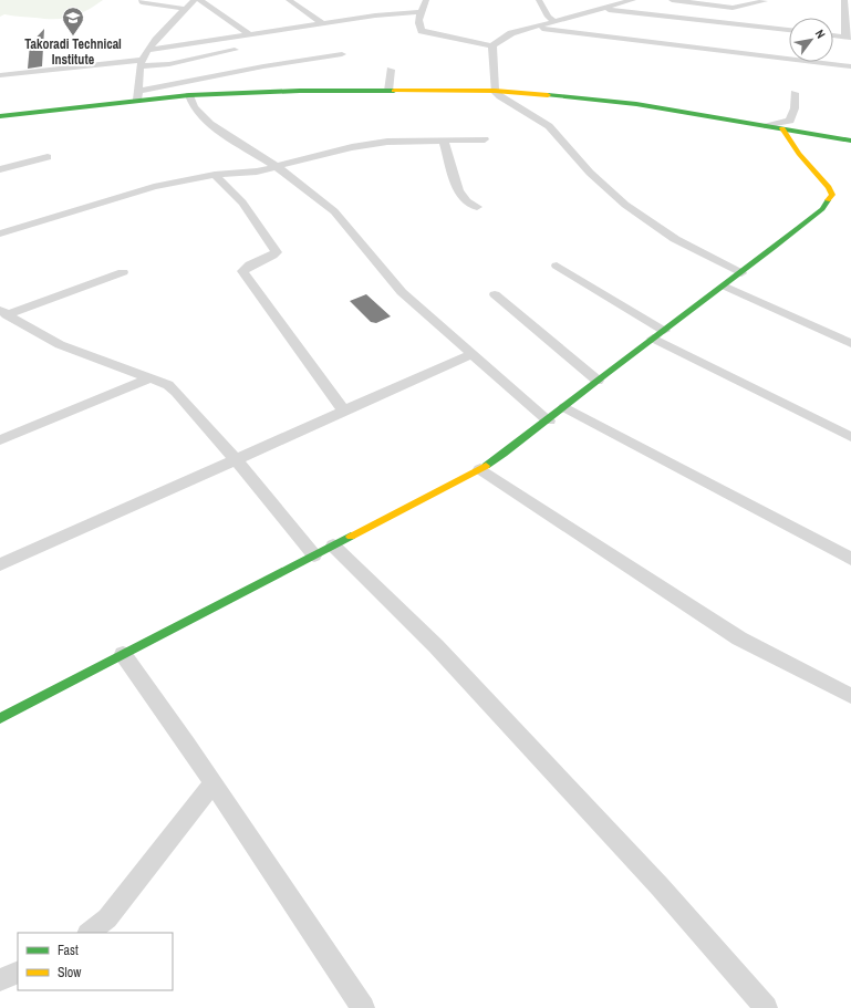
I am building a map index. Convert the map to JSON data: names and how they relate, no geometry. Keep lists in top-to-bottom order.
{
  "places": {
    "school or university": ["Takoradi Technical Institute"]
  },
  "legend": ["Fast", "Slow"],
  "north": "top right"
}
